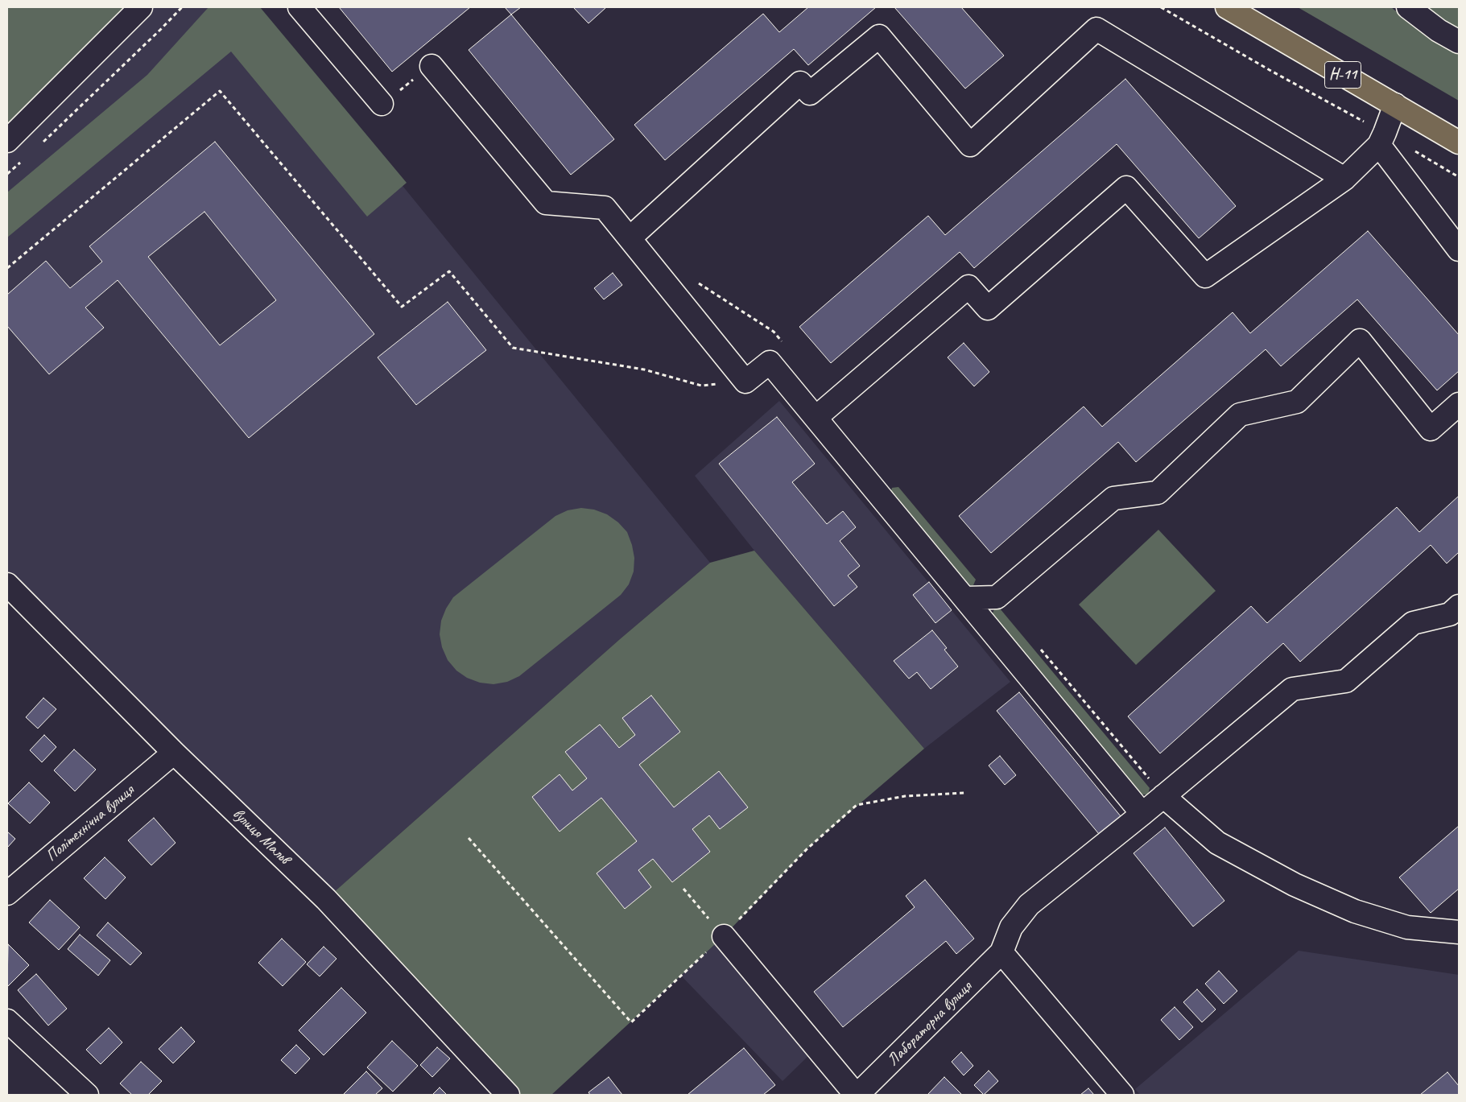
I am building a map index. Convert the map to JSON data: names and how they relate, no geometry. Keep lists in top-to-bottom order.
{
  "streets": {
    "main road": ["Н-11"],
    "street": ["Політехнічна вулиця", "вулиця Мальв", "Лабораторна вулиця"]
  },
  "crossings": [
    ["Політехнічна вулиця", "вулиця Мальв"]
  ]
}
